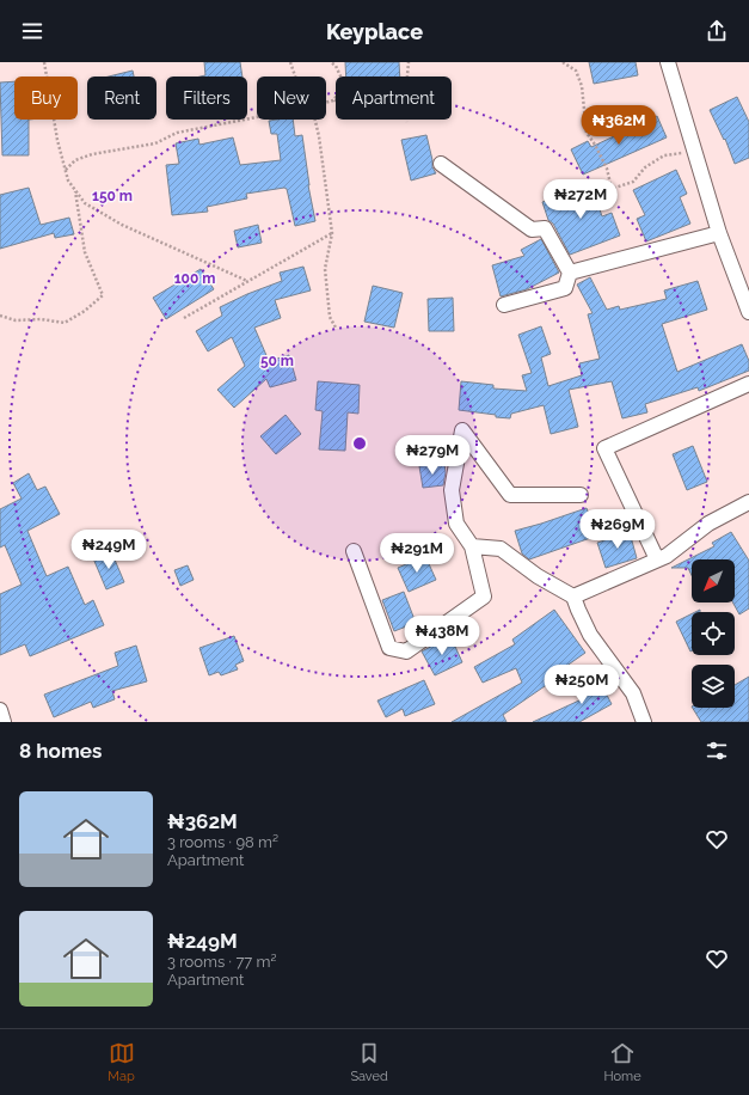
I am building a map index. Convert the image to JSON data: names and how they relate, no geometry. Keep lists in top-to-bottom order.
{
  "north": "bottom left",
  "page": {
    "header": "Keyplace",
    "chip": [
      "Buy",
      "Rent",
      "Filters",
      "New",
      "Apartment"
    ],
    "price": [
      "₦362M",
      "₦272M",
      "₦279M",
      "₦269M",
      "₦249M",
      "₦291M",
      "₦438M",
      "₦250M"
    ],
    "heading": "8 homes",
    "list": [
      {
        "name": "₦362M",
        "note": "3 rooms · 98 m² · Apartment"
      },
      {
        "name": "₦249M",
        "note": "3 rooms · 77 m² · Apartment"
      }
    ],
    "tabs": ["Map", "Saved", "Home"]
  },
  "rings": ["150 m", "100 m", "50 m"]
}
